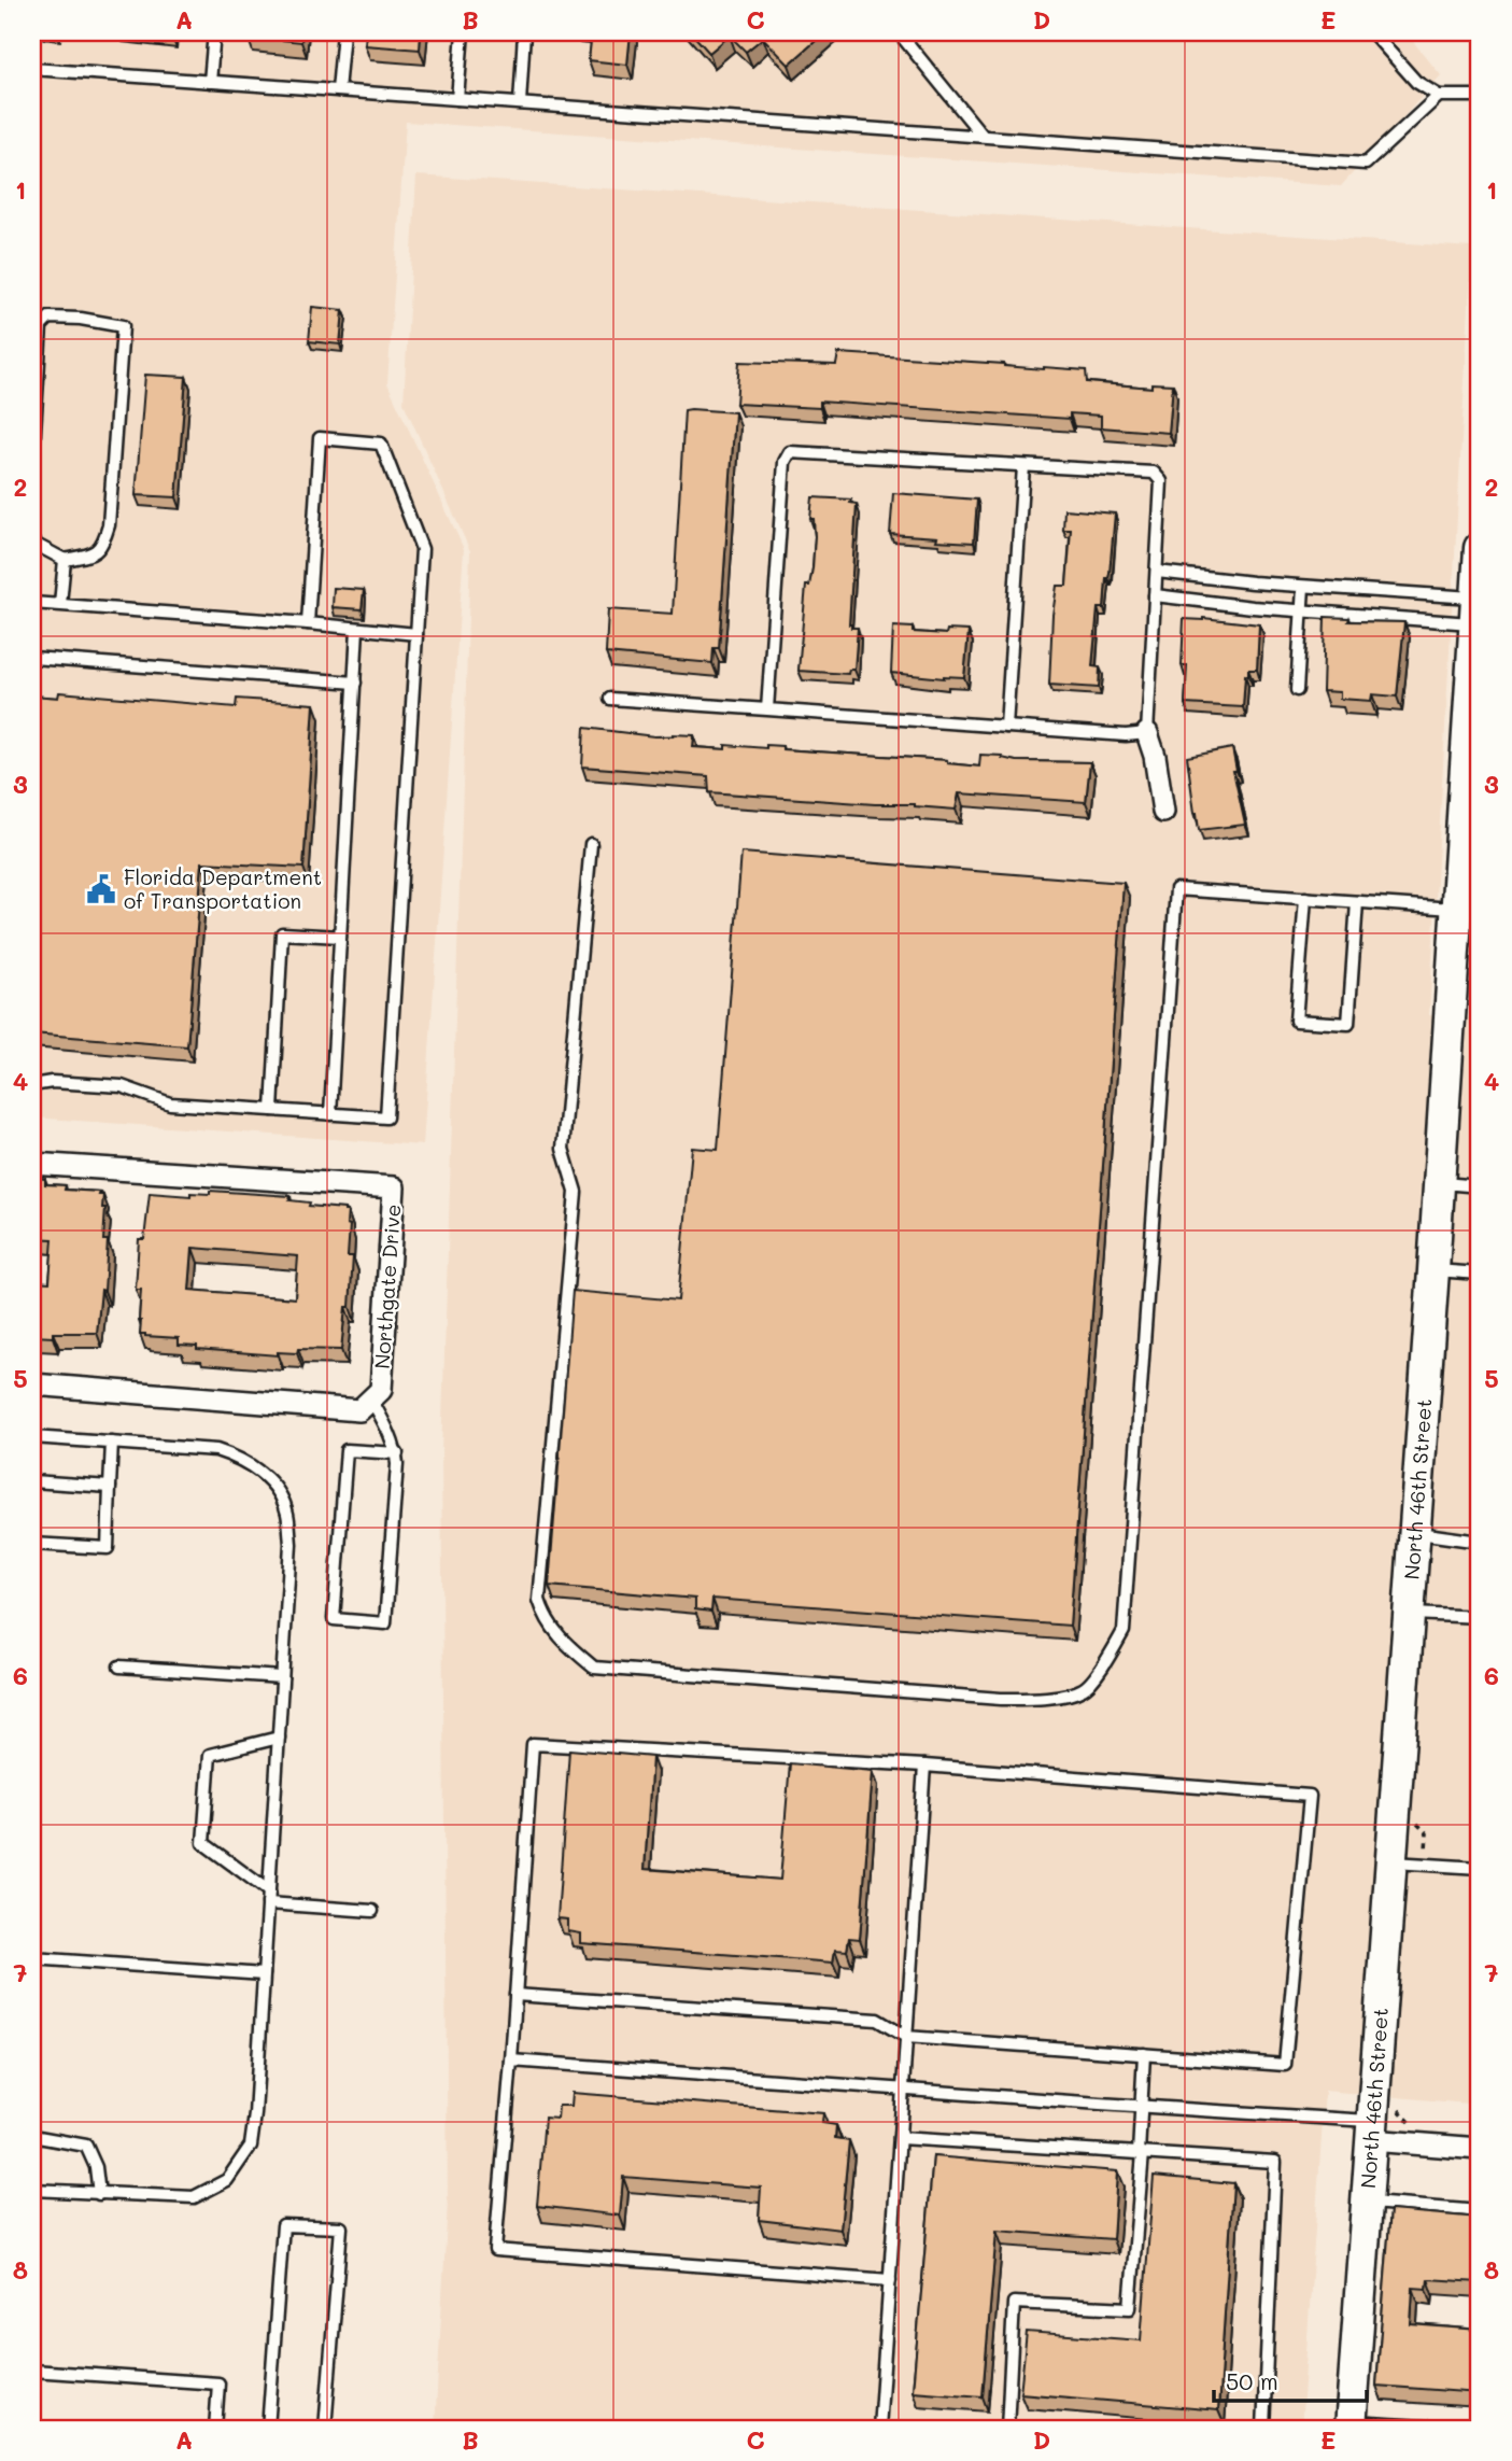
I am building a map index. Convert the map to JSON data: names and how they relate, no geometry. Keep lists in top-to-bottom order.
{
  "streets": {
    "street": ["Northgate Drive", "North 46th Street"]
  },
  "places": {
    "public building": ["Florida Department of Transportation"]
  },
  "scale_bar": "50 m",
  "grid": {
    "columns": [
      "A",
      "B",
      "C",
      "D",
      "E"
    ],
    "rows": [
      "1",
      "2",
      "3",
      "4",
      "5",
      "6",
      "7",
      "8"
    ]
  }
}
